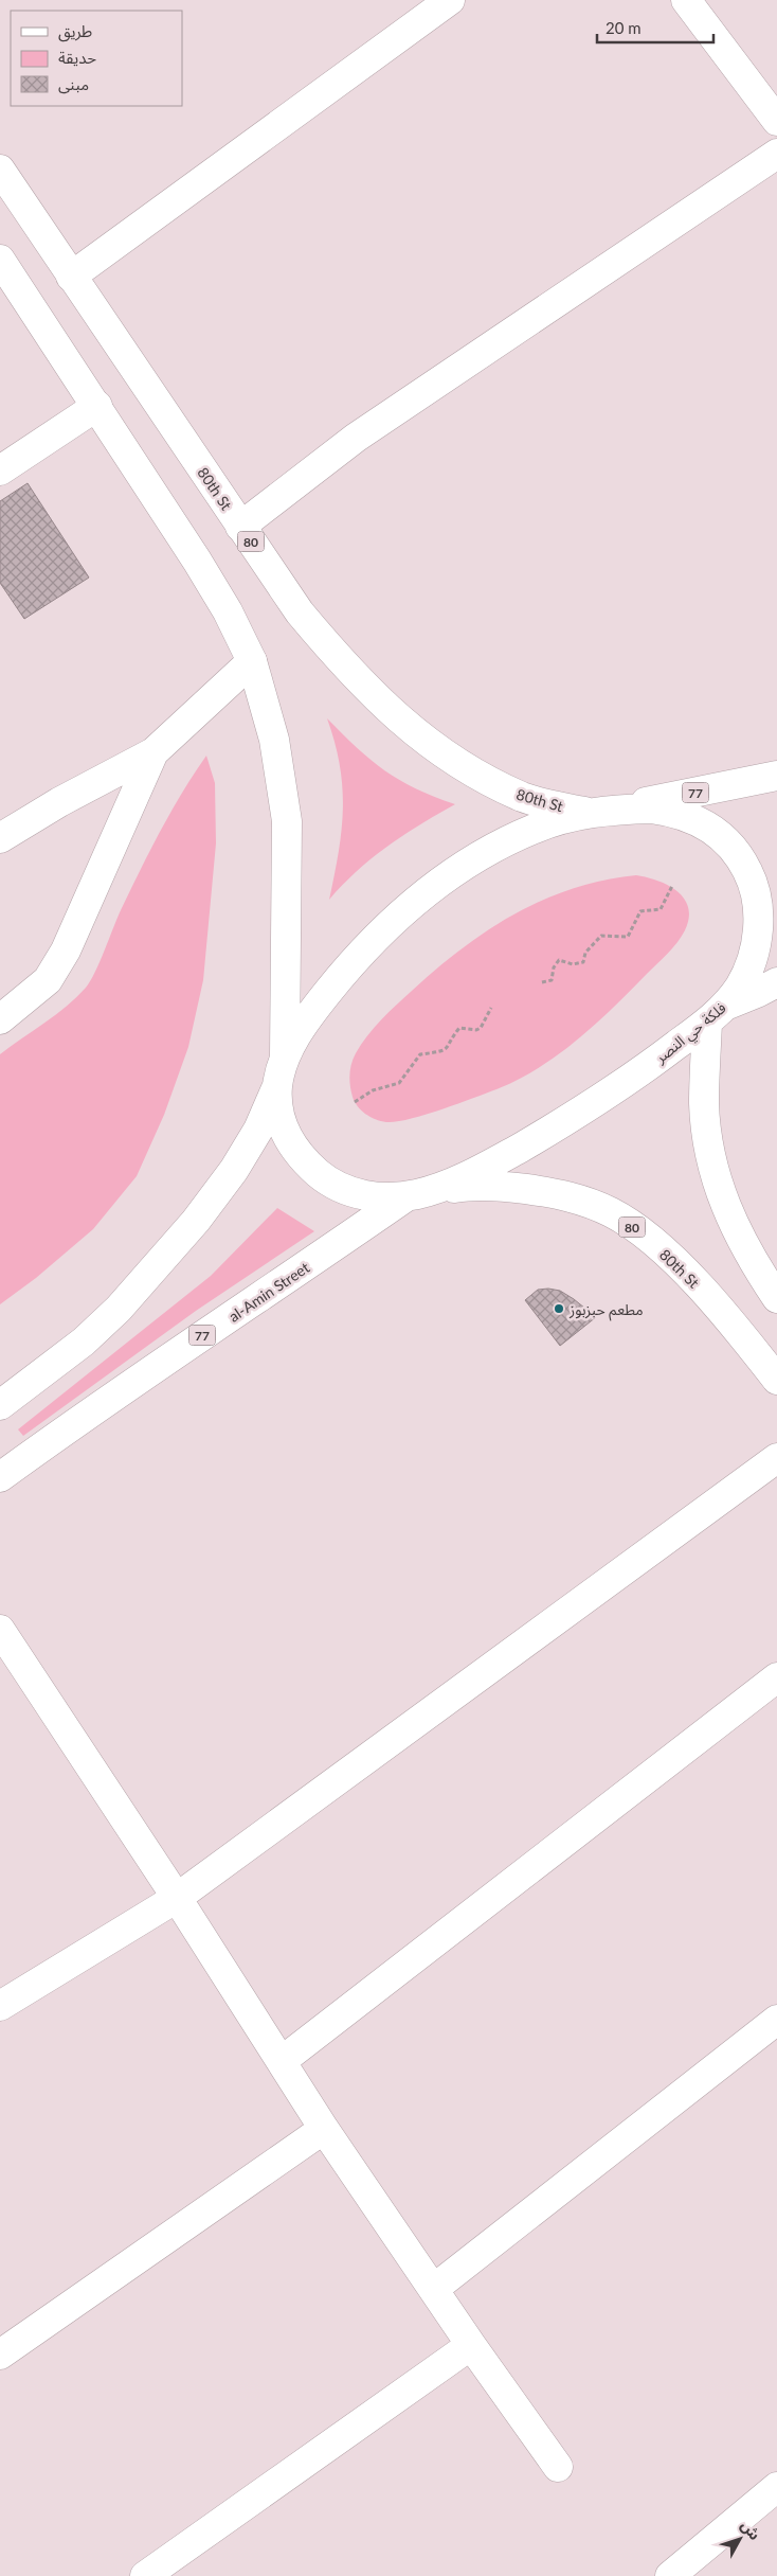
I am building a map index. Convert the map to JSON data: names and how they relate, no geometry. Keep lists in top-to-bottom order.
{
  "streets": {
    "street": [
      "80th St",
      "80",
      "77",
      "فلكة حي النصر",
      "al-Amin Street"
    ]
  },
  "crossings": [
    ["80th St", "77"],
    ["80th St", "فلكة حي النصر"],
    ["80th St", "al-Amin Street"],
    ["77", "فلكة حي النصر"],
    ["فلكة حي النصر", "al-Amin Street"]
  ],
  "places": ["مطعم حبزبوز"],
  "legend": ["طريق", "حديقة", "مبنى"],
  "scale_bar": "20 m",
  "north": "top right"
}
